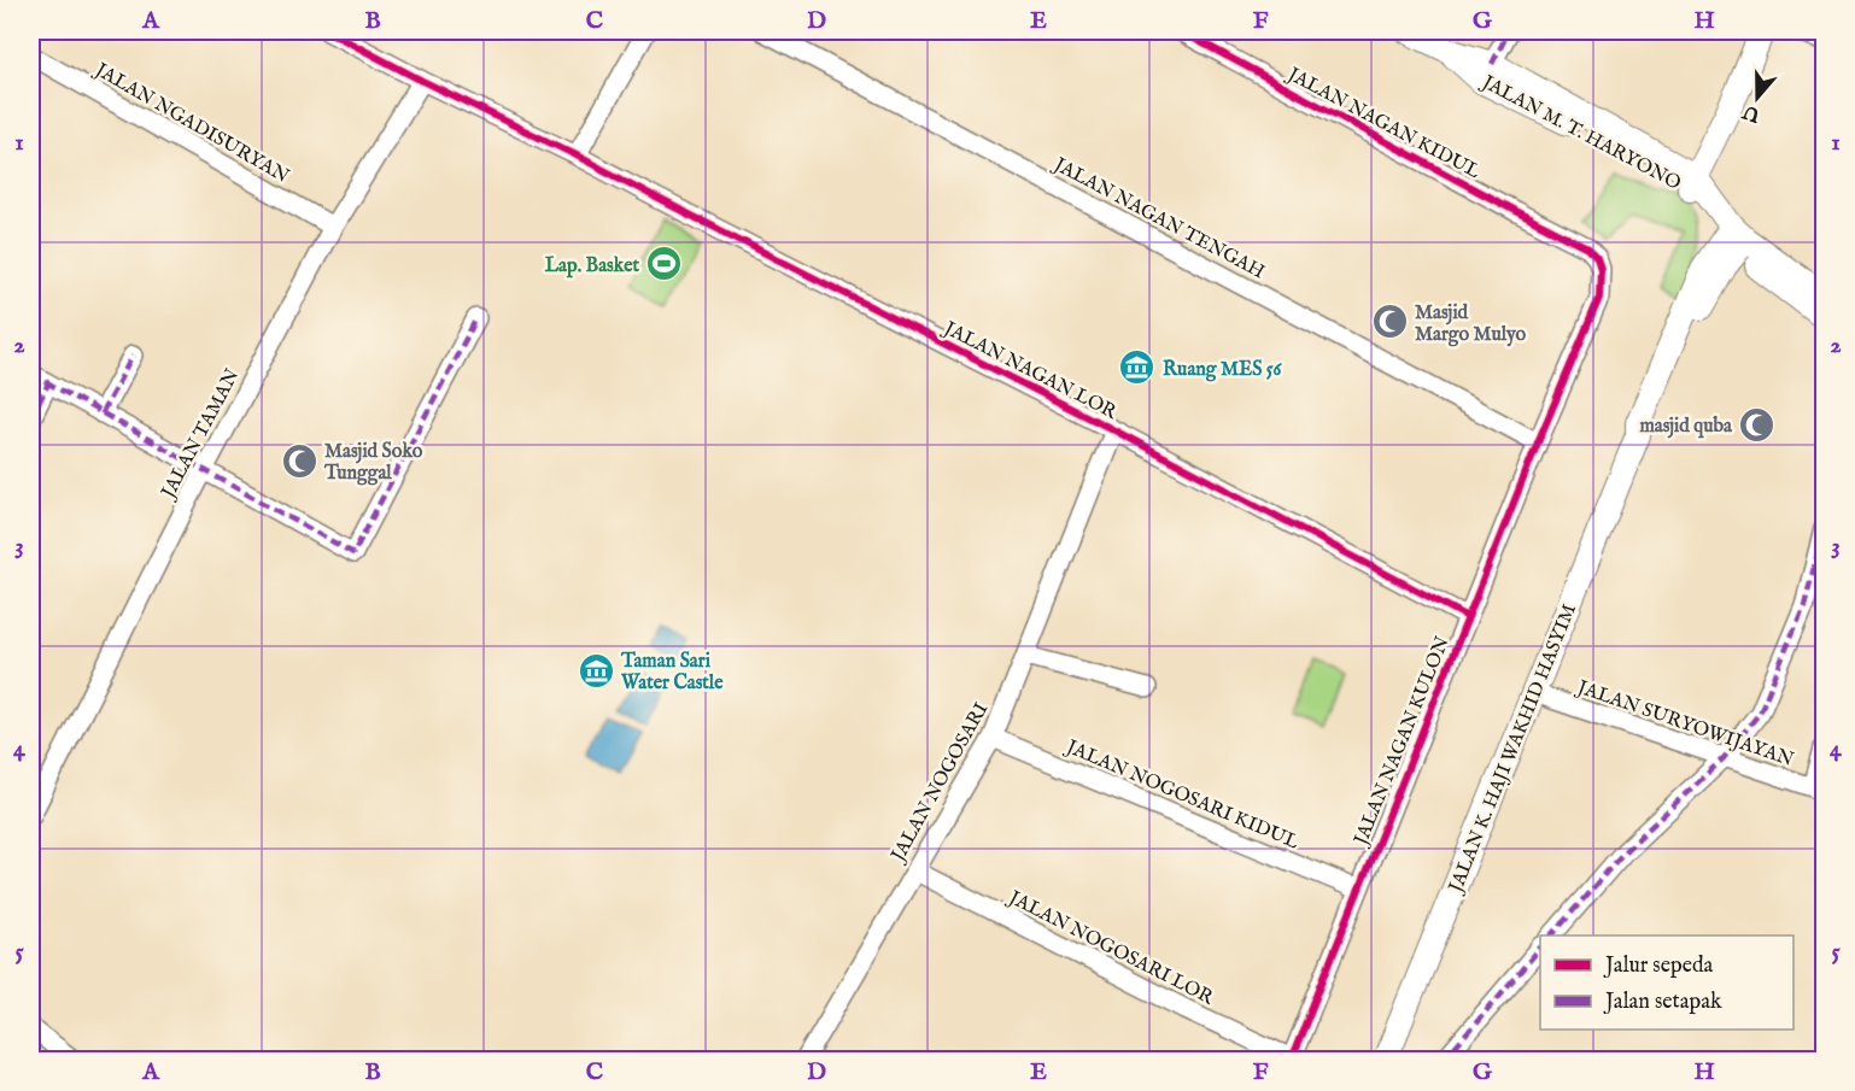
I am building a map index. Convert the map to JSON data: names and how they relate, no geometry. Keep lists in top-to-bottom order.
{
  "streets": {
    "main road": ["JALAN M. T. HARYONO", "JALAN K. HAJI WAKHID HASYIM"],
    "street": [
      "JALAN NGADISURYAN",
      "JALAN NAGAN KIDUL",
      "JALAN NAGAN TENGAH",
      "JALAN NAGAN LOR",
      "JALAN TAMAN",
      "JALAN SURYOWIJAYAN",
      "JALAN NAGAN KULON",
      "JALAN NOGOSARI",
      "JALAN NOGOSARI KIDUL",
      "JALAN NOGOSARI LOR"
    ]
  },
  "crossings": [
    ["JALAN NGADISURYAN", "JALAN TAMAN"],
    ["JALAN NAGAN KIDUL", "JALAN NAGAN KULON"],
    ["JALAN M. T. HARYONO", "JALAN K. HAJI WAKHID HASYIM"],
    ["JALAN NAGAN TENGAH", "JALAN NAGAN KULON"],
    ["JALAN NAGAN LOR", "JALAN TAMAN"],
    ["JALAN NAGAN LOR", "JALAN NAGAN KULON"],
    ["JALAN NAGAN LOR", "JALAN NOGOSARI"],
    ["JALAN SURYOWIJAYAN", "JALAN K. HAJI WAKHID HASYIM"],
    ["JALAN NAGAN KULON", "JALAN NOGOSARI KIDUL"],
    ["JALAN NAGAN KULON", "JALAN NOGOSARI LOR"],
    ["JALAN NOGOSARI", "JALAN NOGOSARI KIDUL"],
    ["JALAN NOGOSARI", "JALAN NOGOSARI LOR"]
  ],
  "places": {
    "sports": ["Lap. Basket"],
    "mosque": ["Masjid Margo Mulyo", "masjid quba", "Masjid Soko Tunggal"],
    "museum": ["Ruang MES 56", "Taman Sari Water Castle"]
  },
  "legend": ["Jalur sepeda", "Jalan setapak"],
  "north": "bottom",
  "grid": {
    "columns": [
      "A",
      "B",
      "C",
      "D",
      "E",
      "F",
      "G",
      "H"
    ],
    "rows": [
      "1",
      "2",
      "3",
      "4",
      "5"
    ]
  }
}
